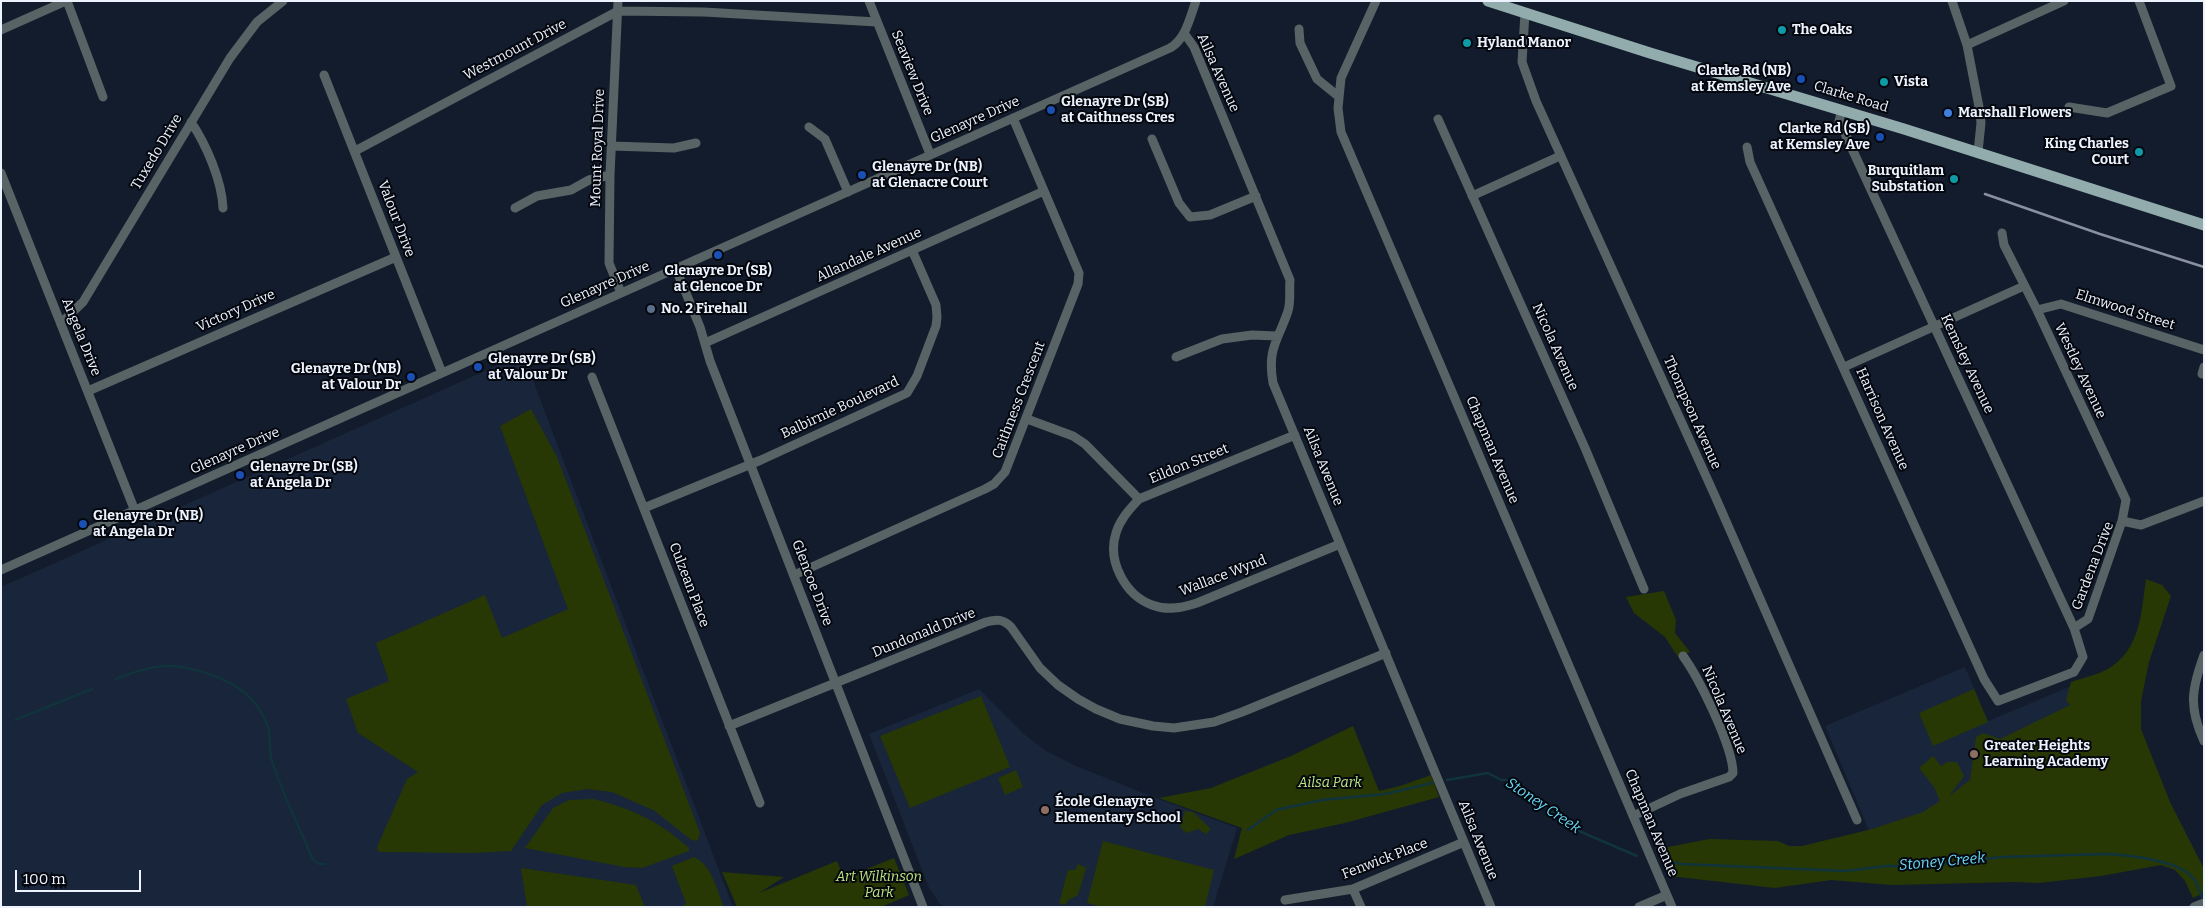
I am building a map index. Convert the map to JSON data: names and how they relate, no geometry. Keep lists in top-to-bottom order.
{
  "streets": {
    "main road": ["Clarke Road"],
    "street": [
      "Westmount Drive",
      "Seaview Drive",
      "Ailsa Avenue",
      "Glenayre Drive",
      "Mount Royal Drive",
      "Tuxedo Drive",
      "Valour Drive",
      "Allandale Avenue",
      "Elmwood Street",
      "Victory Drive",
      "Angela Drive",
      "Nicola Avenue",
      "Kemsley Avenue",
      "Westley Avenue",
      "Caithness Crescent",
      "Balbirnie Boulevard",
      "Thompson Avenue",
      "Harrison Avenue",
      "Chapman Avenue",
      "Eildon Street",
      "Gardena Drive",
      "Wallace Wynd",
      "Glencoe Drive",
      "Culzean Place",
      "Dundonald Drive",
      "Fenwick Place"
    ]
  },
  "crossings": [
    ["Westmount Drive", "Seaview Drive"],
    ["Westmount Drive", "Mount Royal Drive"],
    ["Westmount Drive", "Valour Drive"],
    ["Seaview Drive", "Glenayre Drive"],
    ["Ailsa Avenue", "Glenayre Drive"],
    ["Ailsa Avenue", "Eildon Street"],
    ["Ailsa Avenue", "Wallace Wynd"],
    ["Ailsa Avenue", "Dundonald Drive"],
    ["Ailsa Avenue", "Fenwick Place"],
    ["Clarke Road", "Kemsley Avenue"],
    ["Clarke Road", "Thompson Avenue"],
    ["Glenayre Drive", "Mount Royal Drive"],
    ["Glenayre Drive", "Valour Drive"],
    ["Glenayre Drive", "Angela Drive"],
    ["Glenayre Drive", "Caithness Crescent"],
    ["Glenayre Drive", "Glencoe Drive"],
    ["Tuxedo Drive", "Angela Drive"],
    ["Valour Drive", "Victory Drive"],
    ["Allandale Avenue", "Caithness Crescent"],
    ["Allandale Avenue", "Balbirnie Boulevard"],
    ["Allandale Avenue", "Glencoe Drive"],
    ["Elmwood Street", "Westley Avenue"],
    ["Victory Drive", "Angela Drive"],
    ["Nicola Avenue", "Chapman Avenue"],
    ["Kemsley Avenue", "Gardena Drive"],
    ["Westley Avenue", "Gardena Drive"],
    ["Caithness Crescent", "Eildon Street"],
    ["Caithness Crescent", "Glencoe Drive"],
    ["Balbirnie Boulevard", "Glencoe Drive"],
    ["Balbirnie Boulevard", "Culzean Place"],
    ["Harrison Avenue", "Gardena Drive"],
    ["Eildon Street", "Wallace Wynd"],
    ["Glencoe Drive", "Dundonald Drive"],
    ["Culzean Place", "Dundonald Drive"]
  ],
  "water": ["Stoney Creek"],
  "parks": ["Ailsa Park", "Art Wilkinson Park"],
  "places": [
    "The Oaks",
    "Hyland Manor",
    "Clarke Rd (NB) at Kemsley Ave",
    "Vista",
    "Glenayre Dr (SB) at Caithness Cres",
    "Marshall Flowers",
    "Clarke Rd (SB) at Kemsley Ave",
    "King Charles Court",
    "Glenayre Dr (NB) at Glenacre Court",
    "Burquitlam Substation",
    "Glenayre Dr (SB) at Glencoe Dr",
    "No. 2 Firehall",
    "Glenayre Dr (SB) at Valour Dr",
    "Glenayre Dr (NB) at Valour Dr",
    "Glenayre Dr (SB) at Angela Dr",
    "Glenayre Dr (NB) at Angela Dr",
    "Greater Heights Learning Academy",
    "École Glenayre Elementary School"
  ],
  "scale_bar": "100 m"
}
